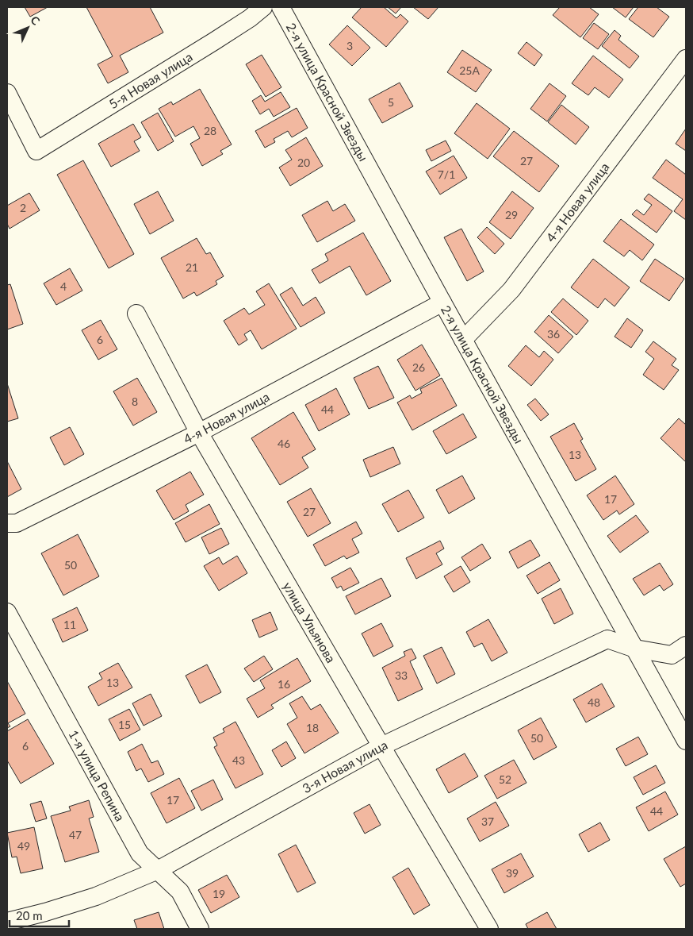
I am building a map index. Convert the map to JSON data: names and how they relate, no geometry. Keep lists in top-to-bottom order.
{
  "streets": {
    "street": [
      "5-я Новая улица",
      "2-я улица Красной Звезды",
      "4-я Новая улица",
      "улица Ульянова",
      "3-я Новая улица",
      "1-я улица Репина"
    ]
  },
  "crossings": [
    ["2-я улица Красной Звезды", "4-я Новая улица"],
    ["2-я улица Красной Звезды", "3-я Новая улица"],
    ["4-я Новая улица", "улица Ульянова"],
    ["улица Ульянова", "3-я Новая улица"],
    ["3-я Новая улица", "1-я улица Репина"]
  ],
  "house_numbers": [
    "3",
    "25А",
    "5",
    "28",
    "27",
    "20",
    "7/1",
    "2",
    "29",
    "21",
    "4",
    "36",
    "6",
    "26",
    "8",
    "44",
    "46",
    "13",
    "17",
    "27",
    "50",
    "11",
    "33",
    "13",
    "16",
    "48",
    "15",
    "18",
    "50",
    "6",
    "43",
    "52",
    "17",
    "44",
    "37",
    "47",
    "49",
    "39",
    "19"
  ],
  "scale_bar": "20 m",
  "north": "top right"
}
